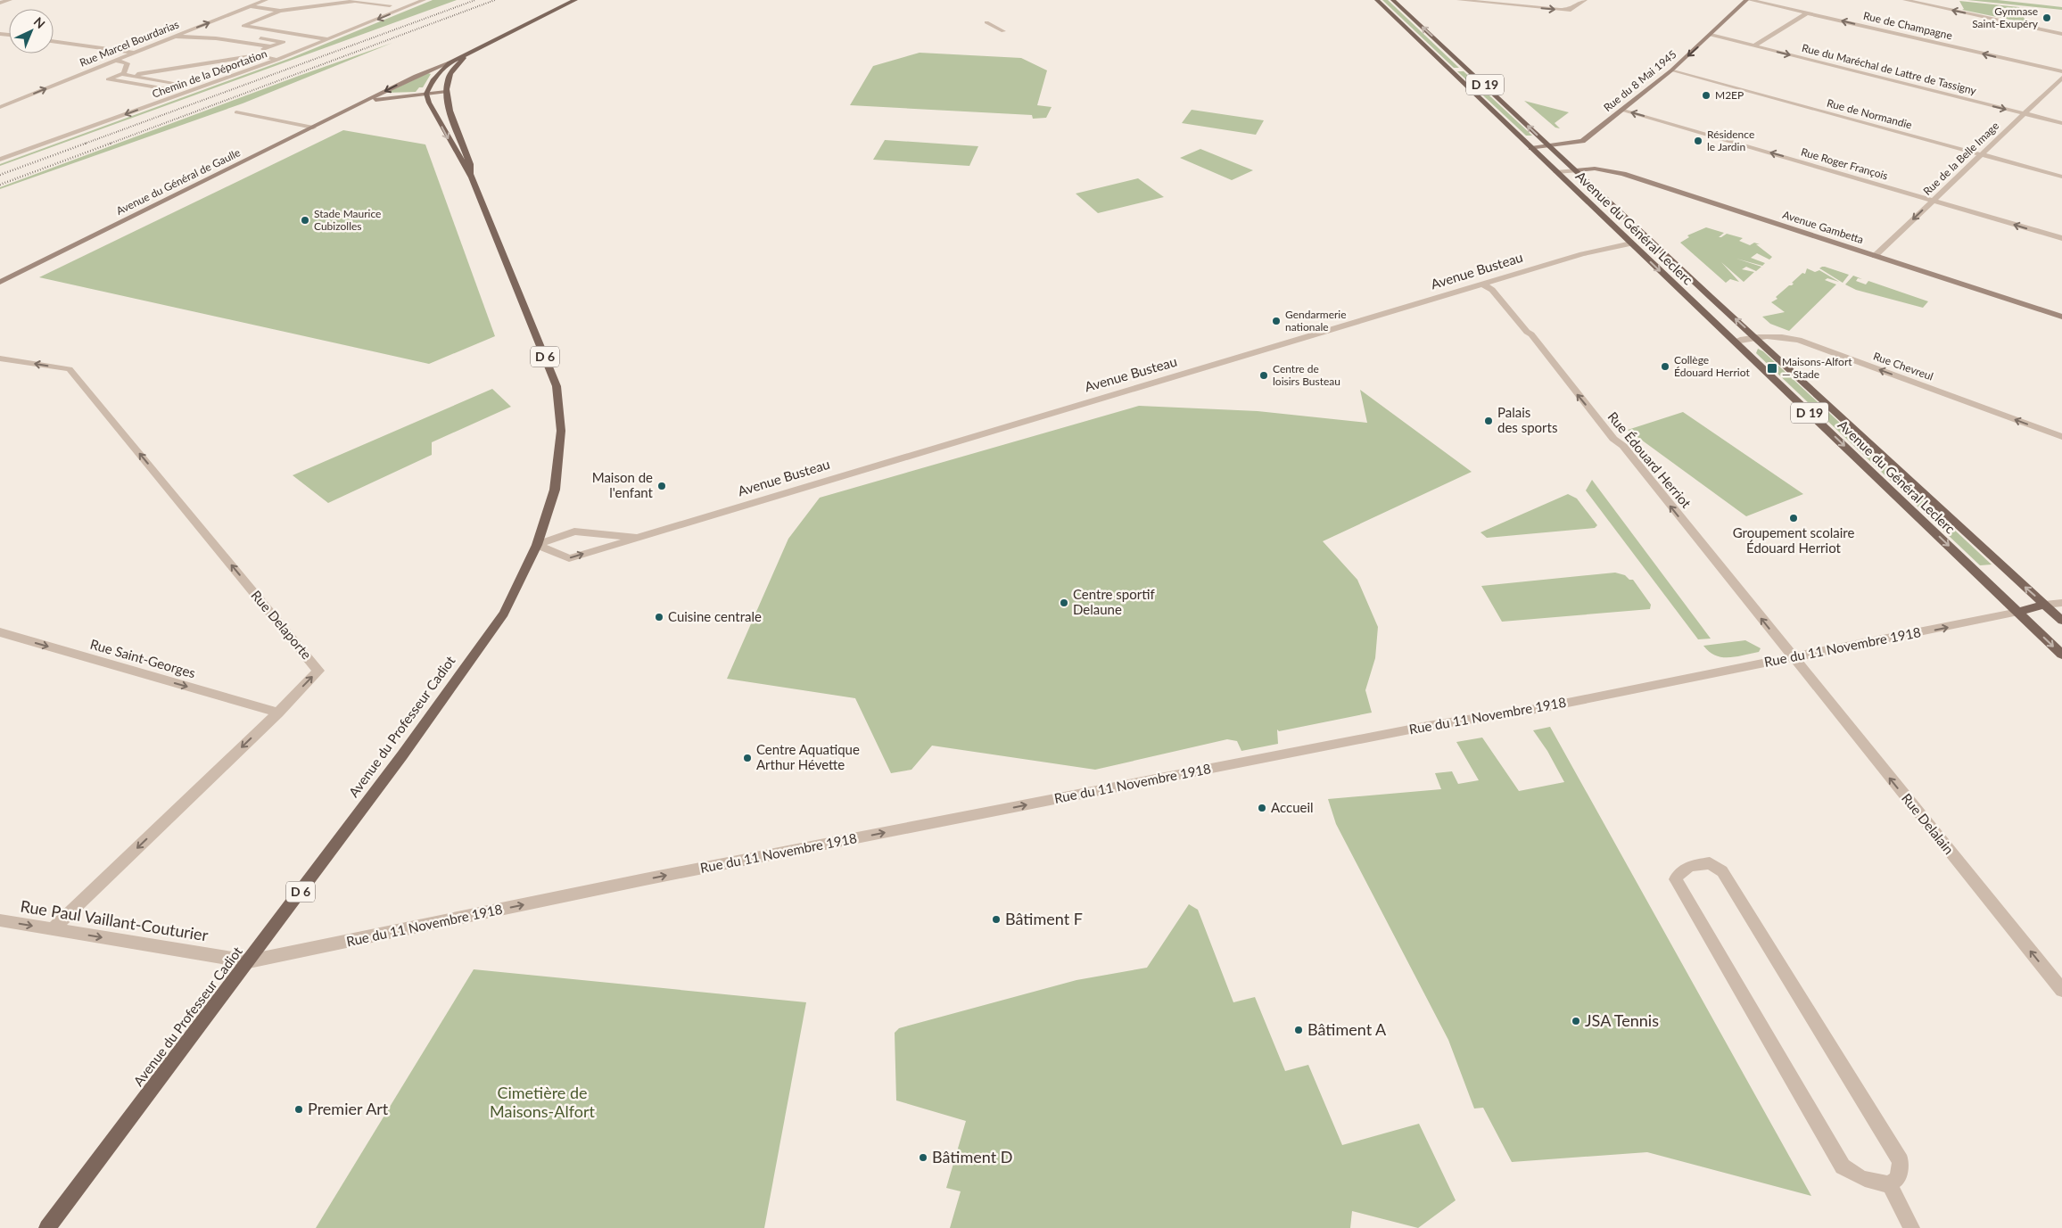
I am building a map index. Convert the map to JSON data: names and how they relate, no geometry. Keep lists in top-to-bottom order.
{
  "streets": {
    "main road": [
      "D 19",
      "Avenue du Général de Gaulle",
      "Avenue du Général Leclerc",
      "D 6",
      "Avenue du Professeur Cadiot"
    ],
    "street": [
      "Rue de Champagne",
      "Rue Marcel Bourdarias",
      "Rue du Maréchal de Lattre de Tassigny",
      "Chemin de la Déportation",
      "Rue du 8 Mai 1945",
      "Rue de Normandie",
      "Rue de la Belle Image",
      "Rue Roger François",
      "Avenue Gambetta",
      "Avenue Busteau",
      "Rue Chevreul",
      "Rue Édouard Herriot",
      "Rue Delaporte",
      "Rue du 11 Novembre 1918",
      "Rue Saint-Georges",
      "Rue Delalain",
      "Rue Paul Vaillant-Couturier"
    ]
  },
  "crossings": [
    ["Rue de Champagne", "Rue du 8 Mai 1945"],
    ["Rue du Maréchal de Lattre de Tassigny", "Rue du 8 Mai 1945"],
    ["Rue du Maréchal de Lattre de Tassigny", "Rue de la Belle Image"],
    ["Rue du 8 Mai 1945", "Rue de Normandie"],
    ["Rue du 8 Mai 1945", "Rue Roger François"],
    ["Rue du 8 Mai 1945", "Avenue du Général Leclerc"],
    ["Rue de Normandie", "Rue de la Belle Image"],
    ["Rue de la Belle Image", "Rue Roger François"],
    ["Rue de la Belle Image", "Avenue Gambetta"],
    ["Avenue du Général de Gaulle", "Avenue du Professeur Cadiot"],
    ["Avenue Gambetta", "Avenue du Général Leclerc"],
    ["Avenue du Général Leclerc", "Avenue Busteau"],
    ["Avenue du Général Leclerc", "Rue Chevreul"],
    ["Avenue du Général Leclerc", "Rue du 11 Novembre 1918"],
    ["Avenue Busteau", "Rue Édouard Herriot"],
    ["Avenue Busteau", "Avenue du Professeur Cadiot"],
    ["Rue Édouard Herriot", "Rue du 11 Novembre 1918"],
    ["Rue Édouard Herriot", "Rue Delalain"],
    ["Rue Delaporte", "Rue Saint-Georges"],
    ["Rue Delaporte", "Rue Paul Vaillant-Couturier"],
    ["Rue du 11 Novembre 1918", "Avenue du Professeur Cadiot"],
    ["Rue du 11 Novembre 1918", "Rue Delalain"],
    ["Rue du 11 Novembre 1918", "Rue Paul Vaillant-Couturier"],
    ["Avenue du Professeur Cadiot", "Rue Paul Vaillant-Couturier"]
  ],
  "one_way": [
    "Rue Roger François",
    "Rue Chevreul",
    "Rue Édouard Herriot",
    "Rue du 11 Novembre 1918",
    "Rue Saint-Georges",
    "Rue Delalain",
    "Rue Paul Vaillant-Couturier"
  ],
  "parks": ["Cimetière de Maisons-Alfort"],
  "places": {
    "other": [
      "Gymnase Saint-Exupéry",
      "M2EP",
      "Résidence le Jardin",
      "Stade Maurice Cubizolles",
      "Gendarmerie nationale",
      "Collège Édouard Herriot",
      "Centre de loisirs Busteau",
      "Palais des sports",
      "Maison de l'enfant",
      "Groupement scolaire Édouard Herriot",
      "Centre sportif Delaune",
      "Cuisine centrale",
      "Centre Aquatique Arthur Hévette",
      "Accueil",
      "Bâtiment F",
      "JSA Tennis",
      "Bâtiment A",
      "Premier Art",
      "Bâtiment D"
    ],
    "transit": ["Maisons-Alfort — Stade"]
  },
  "north": "top right"
}
